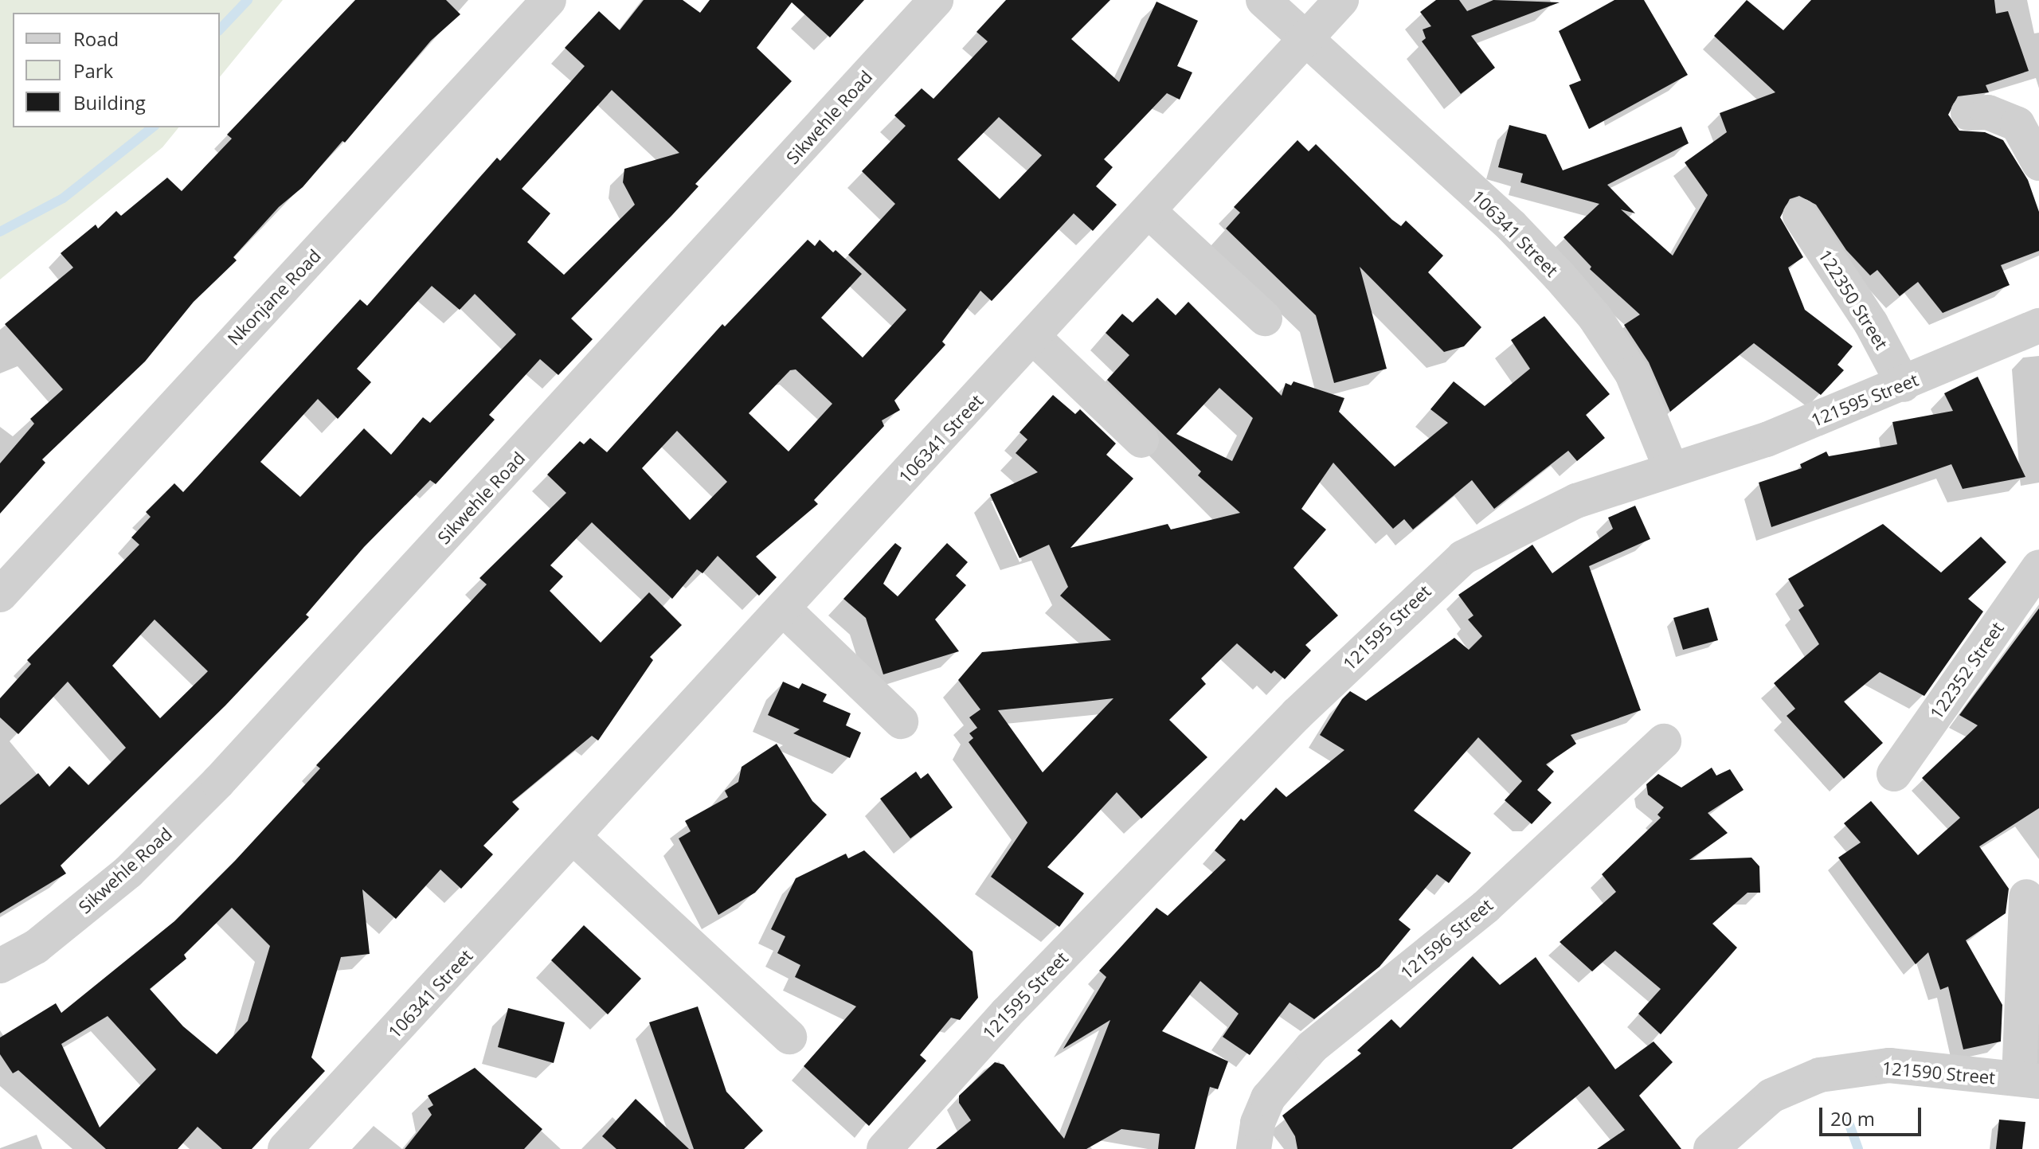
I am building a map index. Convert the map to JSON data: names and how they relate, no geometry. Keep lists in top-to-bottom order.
{
  "streets": {
    "street": [
      "Sikwehle Road",
      "106341 Street",
      "Nkonjane Road",
      "122350 Street",
      "121595 Street",
      "122352 Street",
      "121596 Street",
      "121590 Street"
    ]
  },
  "crossings": [
    ["106341 Street", "121595 Street"],
    ["122350 Street", "121595 Street"]
  ],
  "legend": ["Road", "Park", "Building"],
  "scale_bar": "20 m"
}
